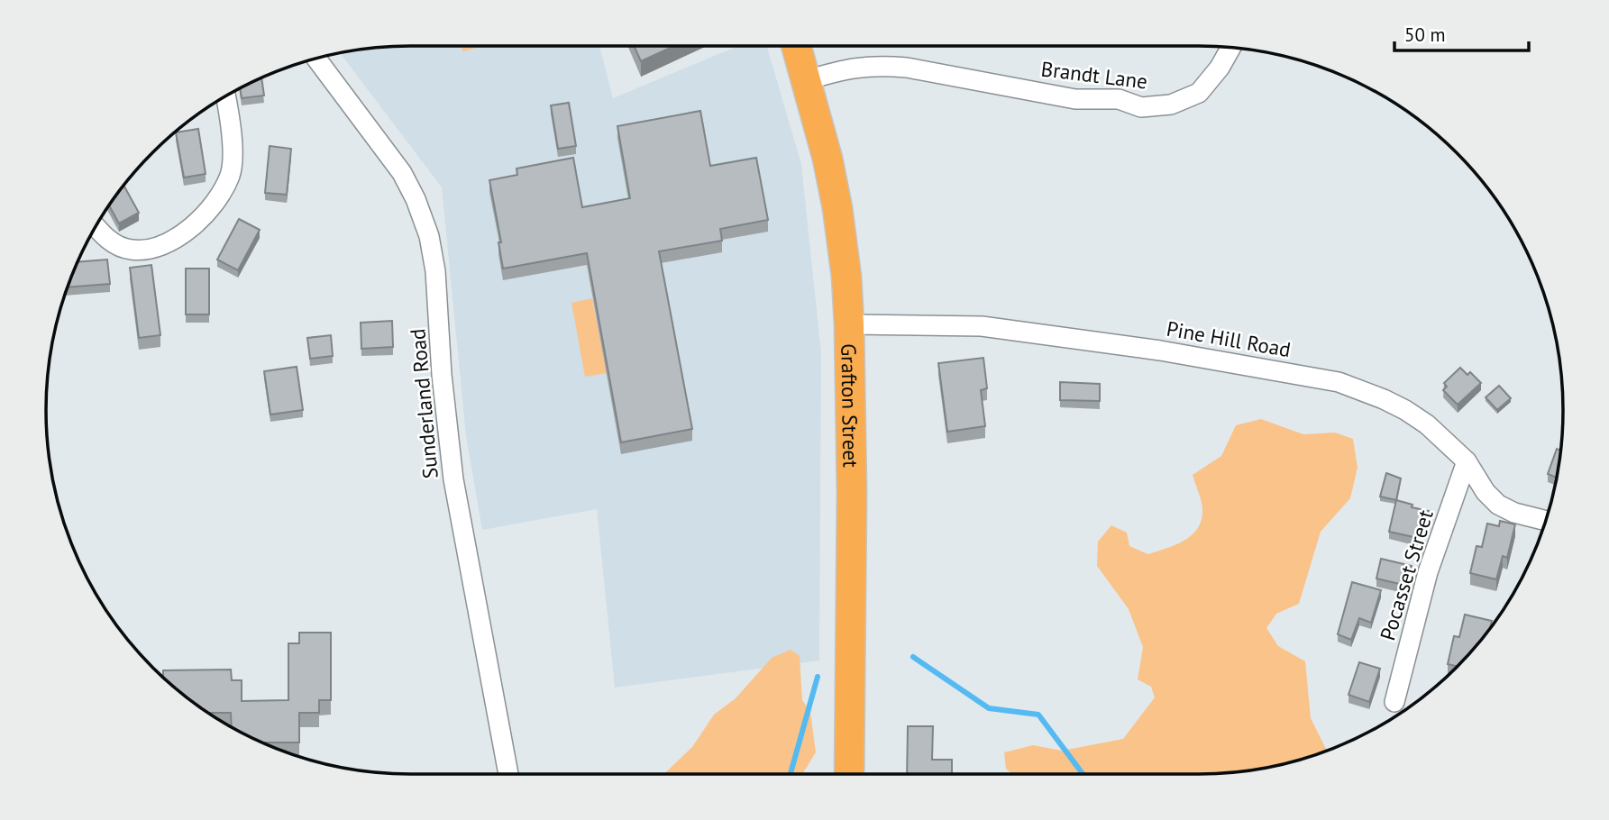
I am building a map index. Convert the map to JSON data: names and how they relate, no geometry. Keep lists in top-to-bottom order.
{
  "streets": {
    "highway": ["Grafton Street"],
    "street": [
      "Brandt Lane",
      "Pine Hill Road",
      "Sunderland Road",
      "Pocasset Street"
    ]
  },
  "crossings": [
    ["Brandt Lane", "Grafton Street"],
    ["Pine Hill Road", "Grafton Street"],
    ["Pine Hill Road", "Pocasset Street"]
  ],
  "scale_bar": "50 m"
}
